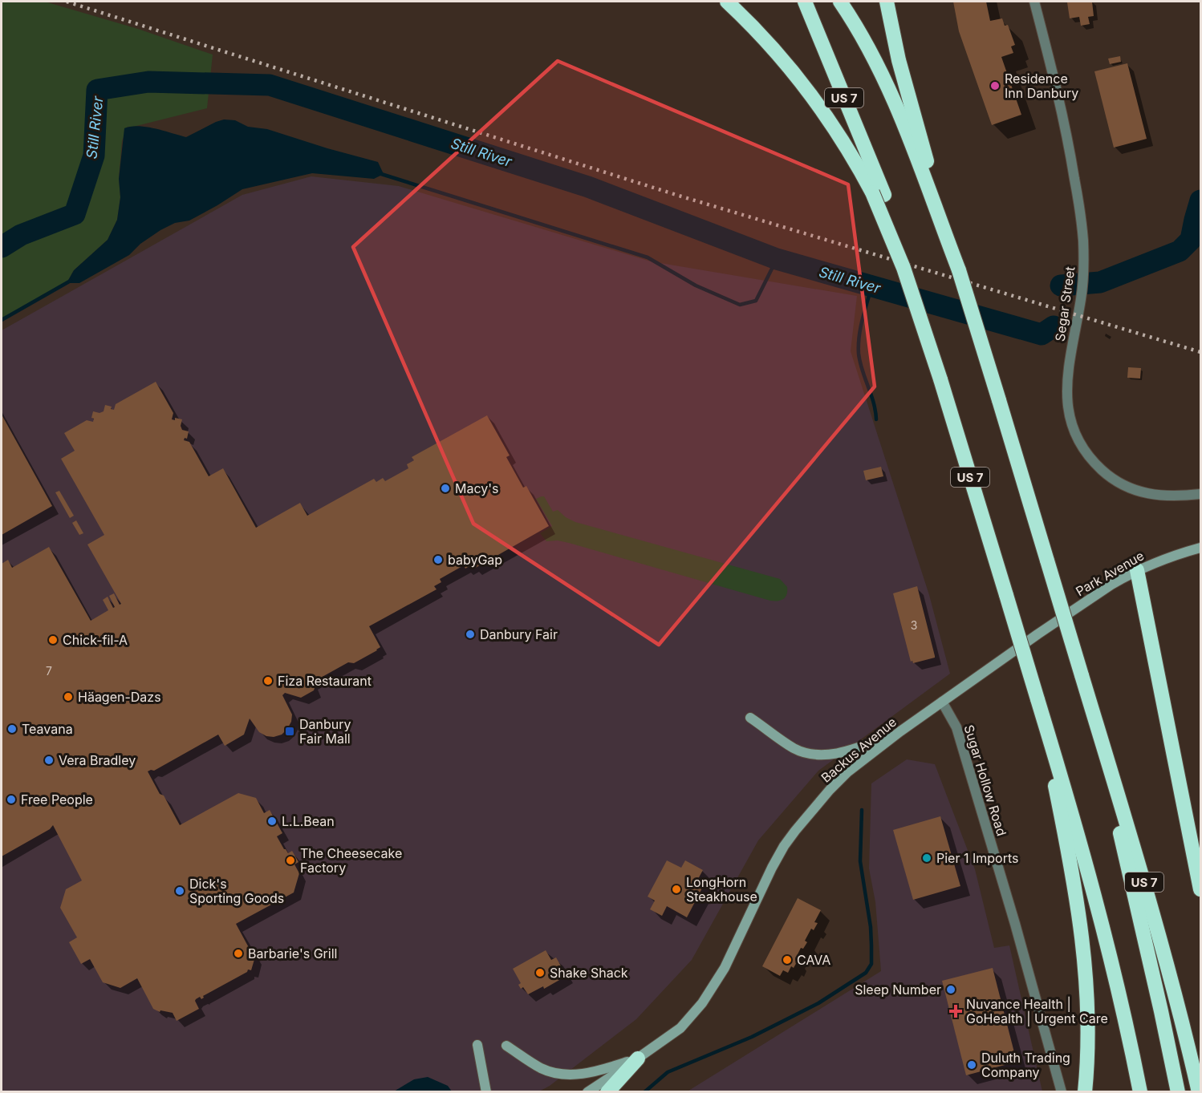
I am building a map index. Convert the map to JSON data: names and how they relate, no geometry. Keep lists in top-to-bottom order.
{
  "streets": {
    "highway": ["US 7"],
    "main road": ["Park Avenue", "Backus Avenue"],
    "street": ["Segar Street", "Sugar Hollow Road"]
  },
  "crossings": [
    ["Park Avenue", "Backus Avenue"],
    ["Backus Avenue", "Sugar Hollow Road"]
  ],
  "water": ["Still River"],
  "places": {
    "other": [
      "Residence Inn Danbury",
      "Macy's",
      "babyGap",
      "Danbury Fair",
      "Chick-fil-A",
      "Fiza Restaurant",
      "Häagen-Dazs",
      "Teavana",
      "Vera Bradley",
      "Free People",
      "L.L.Bean",
      "Pier 1 Imports",
      "The Cheesecake Factory",
      "LongHorn Steakhouse",
      "Dick's Sporting Goods",
      "Barbarie's Grill",
      "CAVA",
      "Shake Shack",
      "Sleep Number",
      "Duluth Trading Company"
    ],
    "transit": ["Danbury Fair Mall"],
    "health": ["Nuvance Health | GoHealth | Urgent Care"]
  },
  "house_numbers": ["3", "7"]
}
